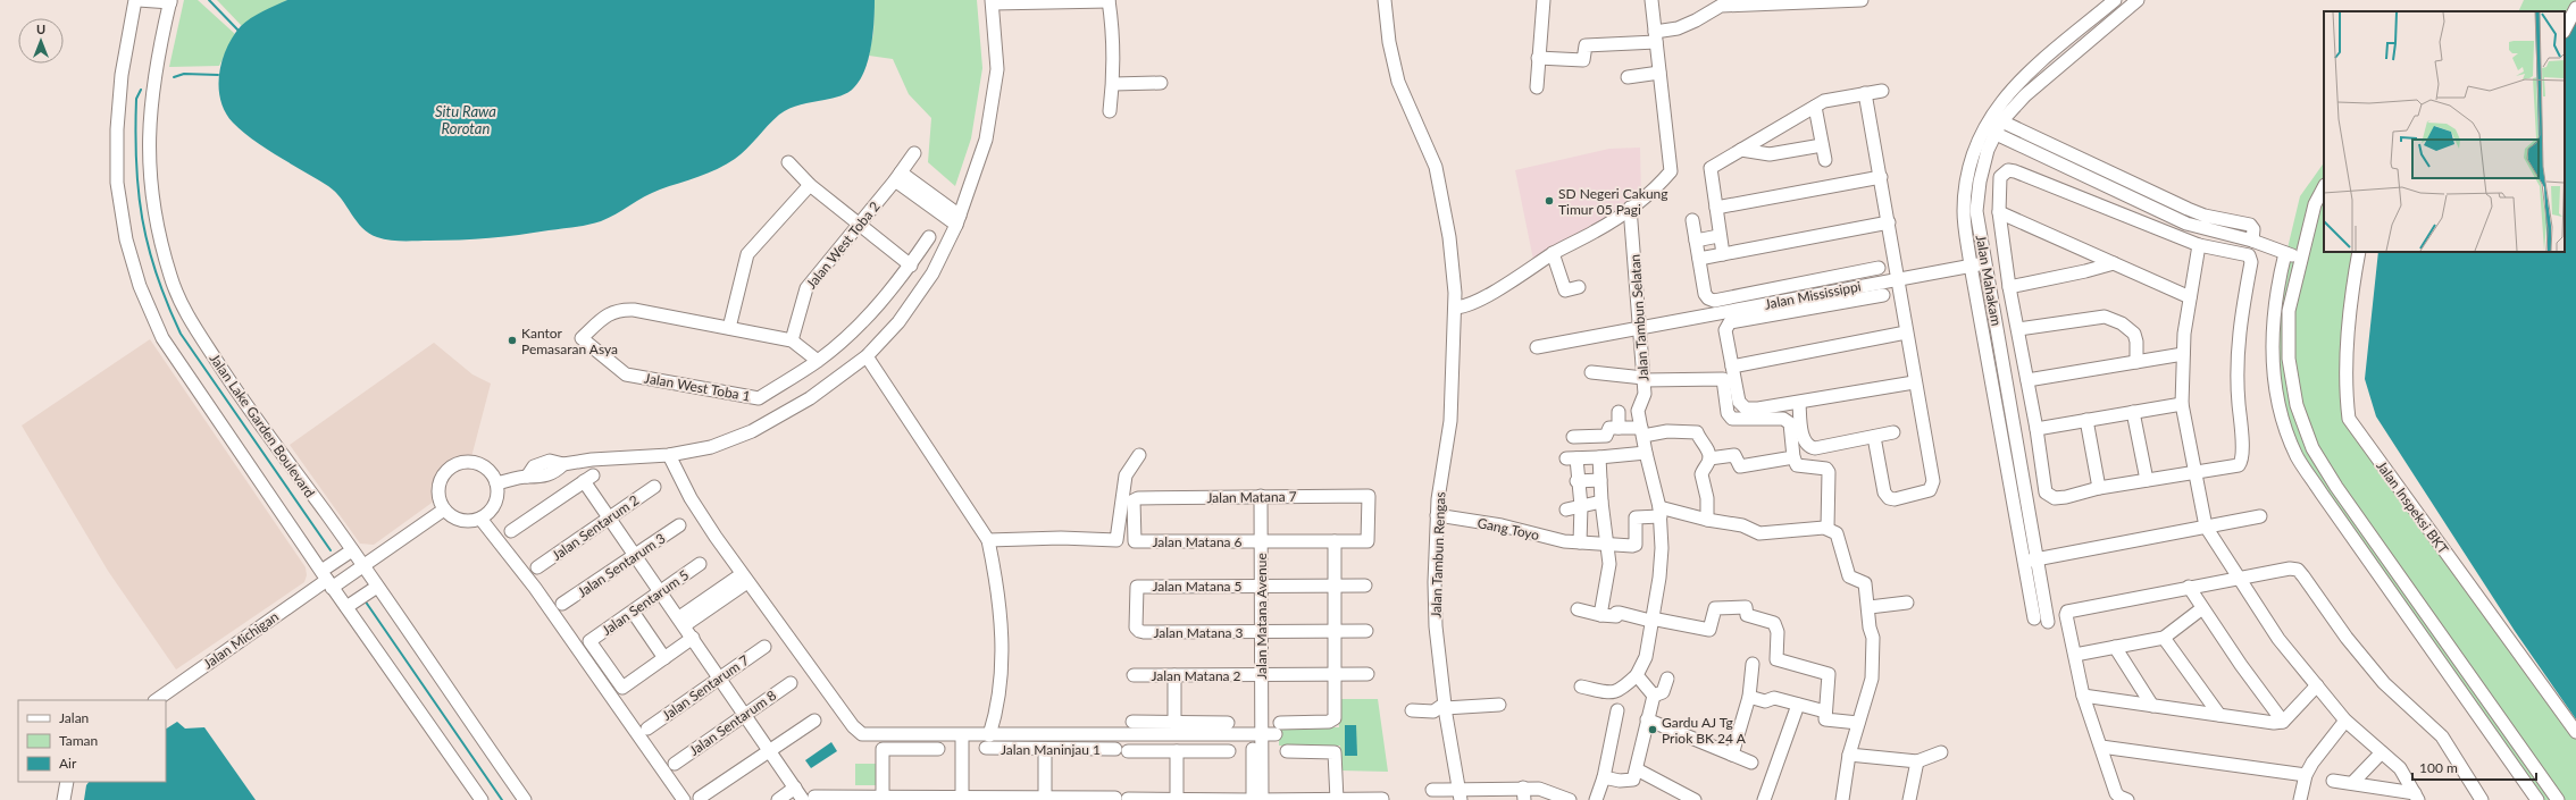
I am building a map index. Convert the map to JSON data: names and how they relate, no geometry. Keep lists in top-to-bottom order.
{
  "streets": {
    "street": [
      "Jalan West Toba 2",
      "Jalan Mahakam",
      "Jalan Mississippi",
      "Jalan Tambun Selatan",
      "Jalan West Toba 1",
      "Jalan Lake Garden Boulevard",
      "Jalan Matana 7",
      "Jalan Inspeksi BKT",
      "Jalan Sentarum 2",
      "Gang Toyo",
      "Jalan Matana 6",
      "Jalan Tambun Rengas",
      "Jalan Sentarum 3",
      "Jalan Matana 5",
      "Jalan Sentarum 5",
      "Jalan Matana Avenue",
      "Jalan Matana 3",
      "Jalan Michigan",
      "Jalan Matana 2",
      "Jalan Sentarum 7",
      "Jalan Sentarum 8",
      "Jalan Maninjau 1"
    ]
  },
  "crossings": [
    ["Jalan Mahakam", "Jalan Mississippi"],
    ["Jalan Mississippi", "Jalan Tambun Selatan"],
    ["Jalan Tambun Selatan", "Gang Toyo"],
    ["Jalan Matana 7", "Jalan Matana 6"],
    ["Jalan Matana 7", "Jalan Matana Avenue"],
    ["Gang Toyo", "Jalan Tambun Rengas"],
    ["Jalan Matana 6", "Jalan Matana Avenue"],
    ["Jalan Matana 5", "Jalan Matana Avenue"],
    ["Jalan Matana 5", "Jalan Matana 3"],
    ["Jalan Matana Avenue", "Jalan Matana 3"],
    ["Jalan Matana Avenue", "Jalan Matana 2"]
  ],
  "water": ["Situ Rawa Rorotan"],
  "places": ["SD Negeri Cakung Timur 05 Pagi", "Kantor Pemasaran Asya", "Gardu AJ Tg Priok BK 24 A"],
  "legend": ["Jalan", "Taman", "Air"],
  "scale_bar": "100 m",
  "north": "top"
}
